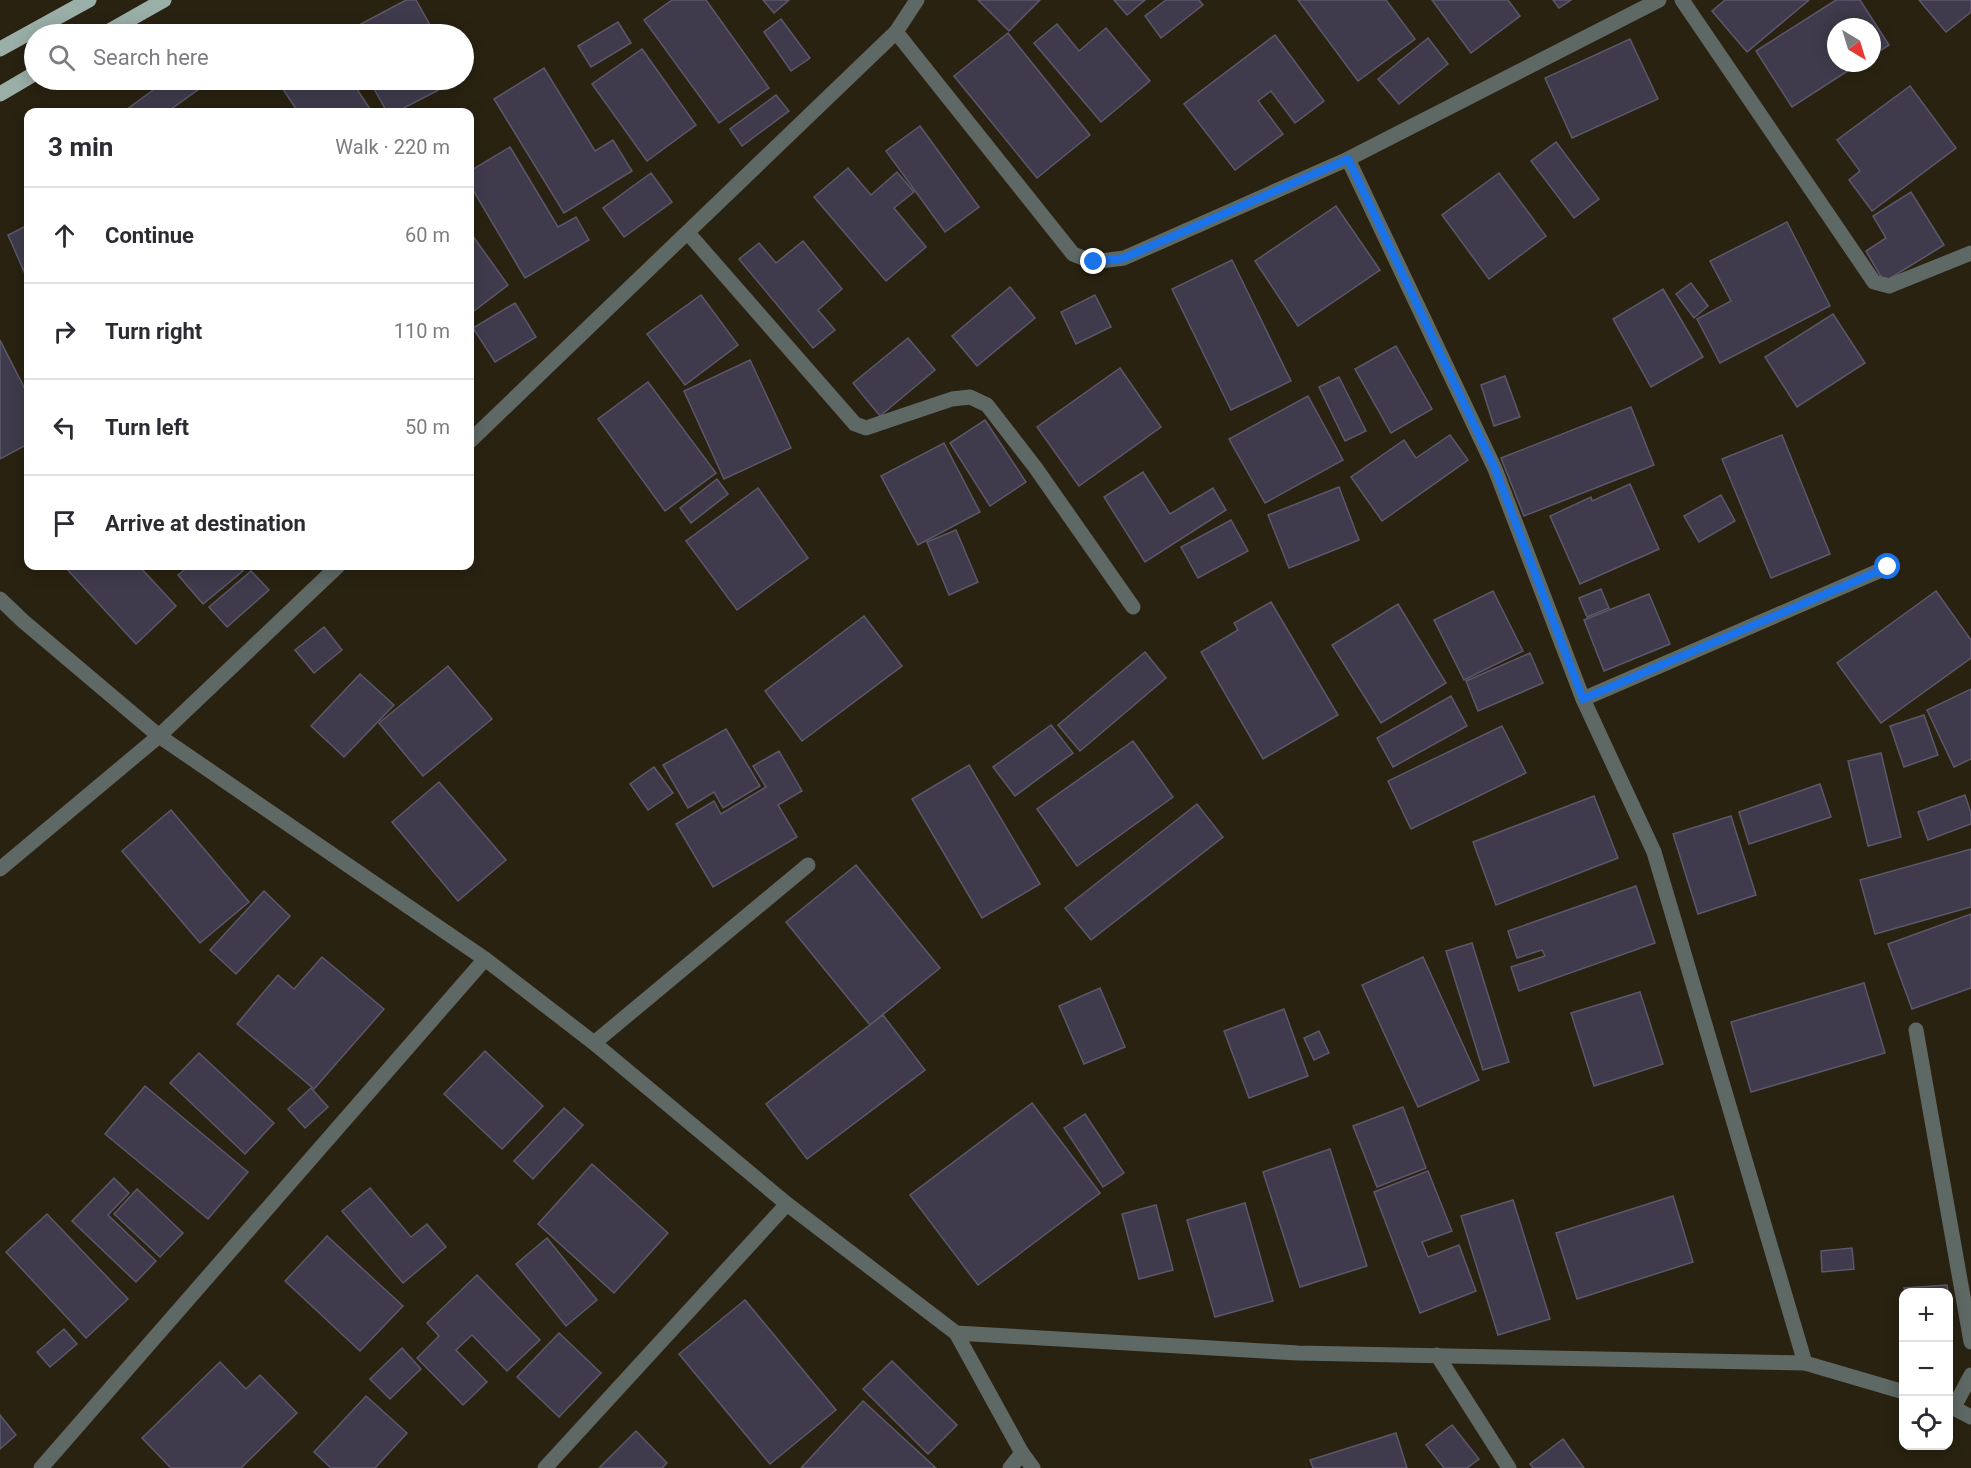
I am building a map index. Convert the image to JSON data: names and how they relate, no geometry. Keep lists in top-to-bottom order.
{
  "north": "bottom right",
  "page": {
    "search": "Search here",
    "heading": ["3 min", "Walk · 220 m"],
    "list": [
      ["Continue", "60 m"],
      ["Turn right", "110 m"],
      ["Turn left", "50 m"],
      "Arrive at destination"
    ],
    "map_buttons": ["+", "−"]
  }
}
